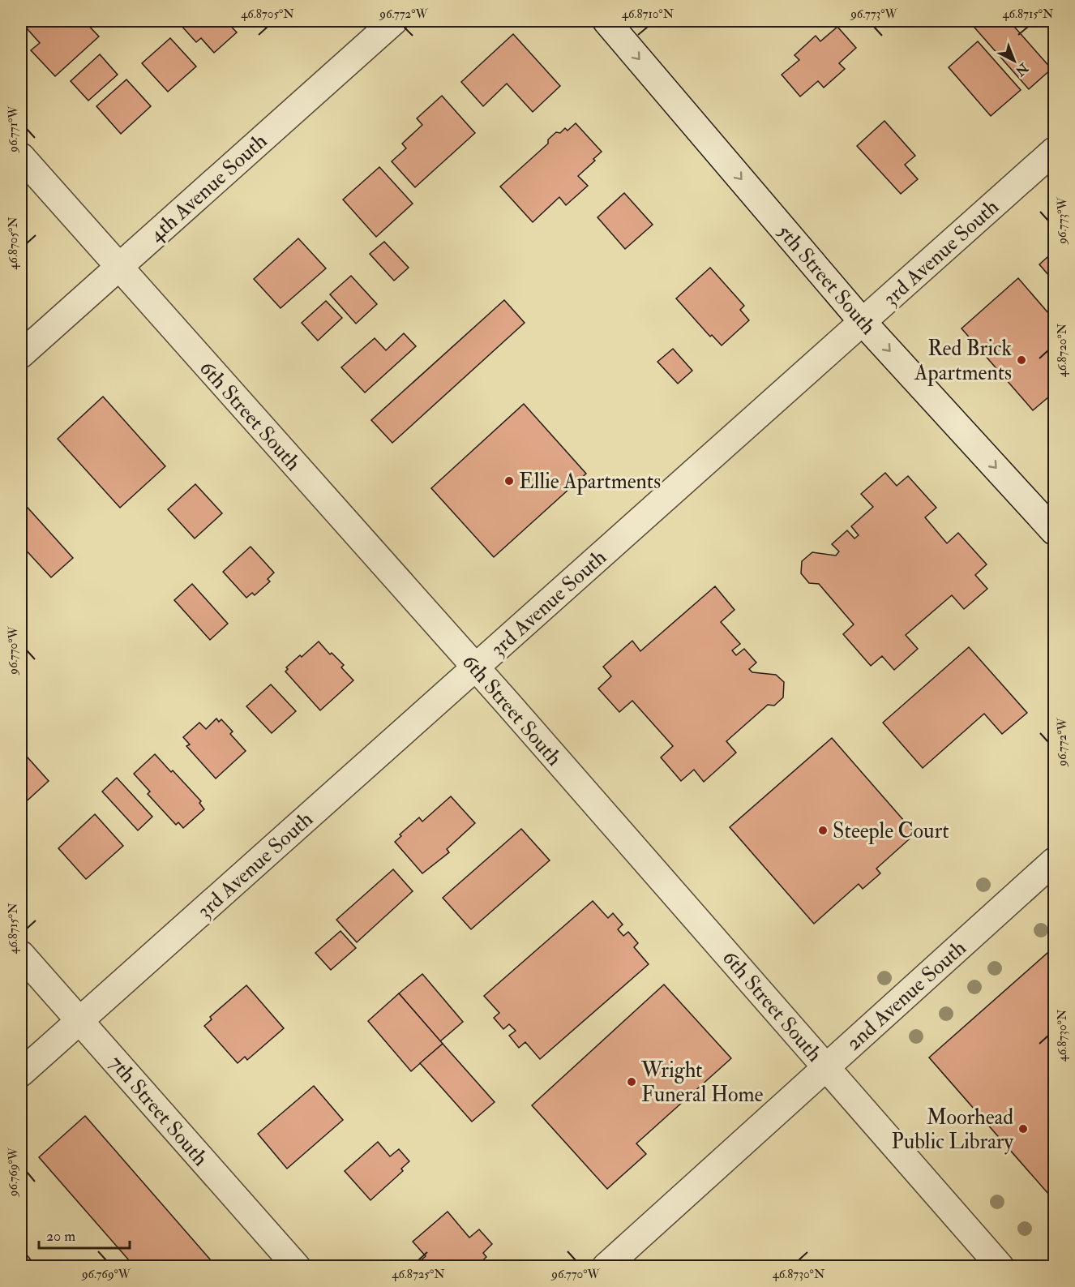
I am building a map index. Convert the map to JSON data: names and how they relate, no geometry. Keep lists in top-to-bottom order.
{
  "streets": {
    "street": [
      "4th Avenue South",
      "3rd Avenue South",
      "5th Street South",
      "6th Street South",
      "2nd Avenue South",
      "7th Street South"
    ]
  },
  "crossings": [
    ["4th Avenue South", "6th Street South"],
    ["3rd Avenue South", "5th Street South"],
    ["3rd Avenue South", "6th Street South"],
    ["3rd Avenue South", "7th Street South"],
    ["6th Street South", "2nd Avenue South"]
  ],
  "one_way": ["5th Street South"],
  "places": [
    "Red Brick Apartments",
    "Ellie Apartments",
    "Steeple Court",
    "Wright Funeral Home",
    "Moorhead Public Library"
  ],
  "scale_bar": "20 m",
  "north": "bottom right",
  "coordinates": [
    "46.8705°N",
    "96.772°W",
    "46.8710°N",
    "96.773°W",
    "46.8715°N",
    "96.771°W",
    "46.8720°N",
    "96.770°W",
    "46.8730°N",
    "96.769°W",
    "46.8725°N"
  ]
}
